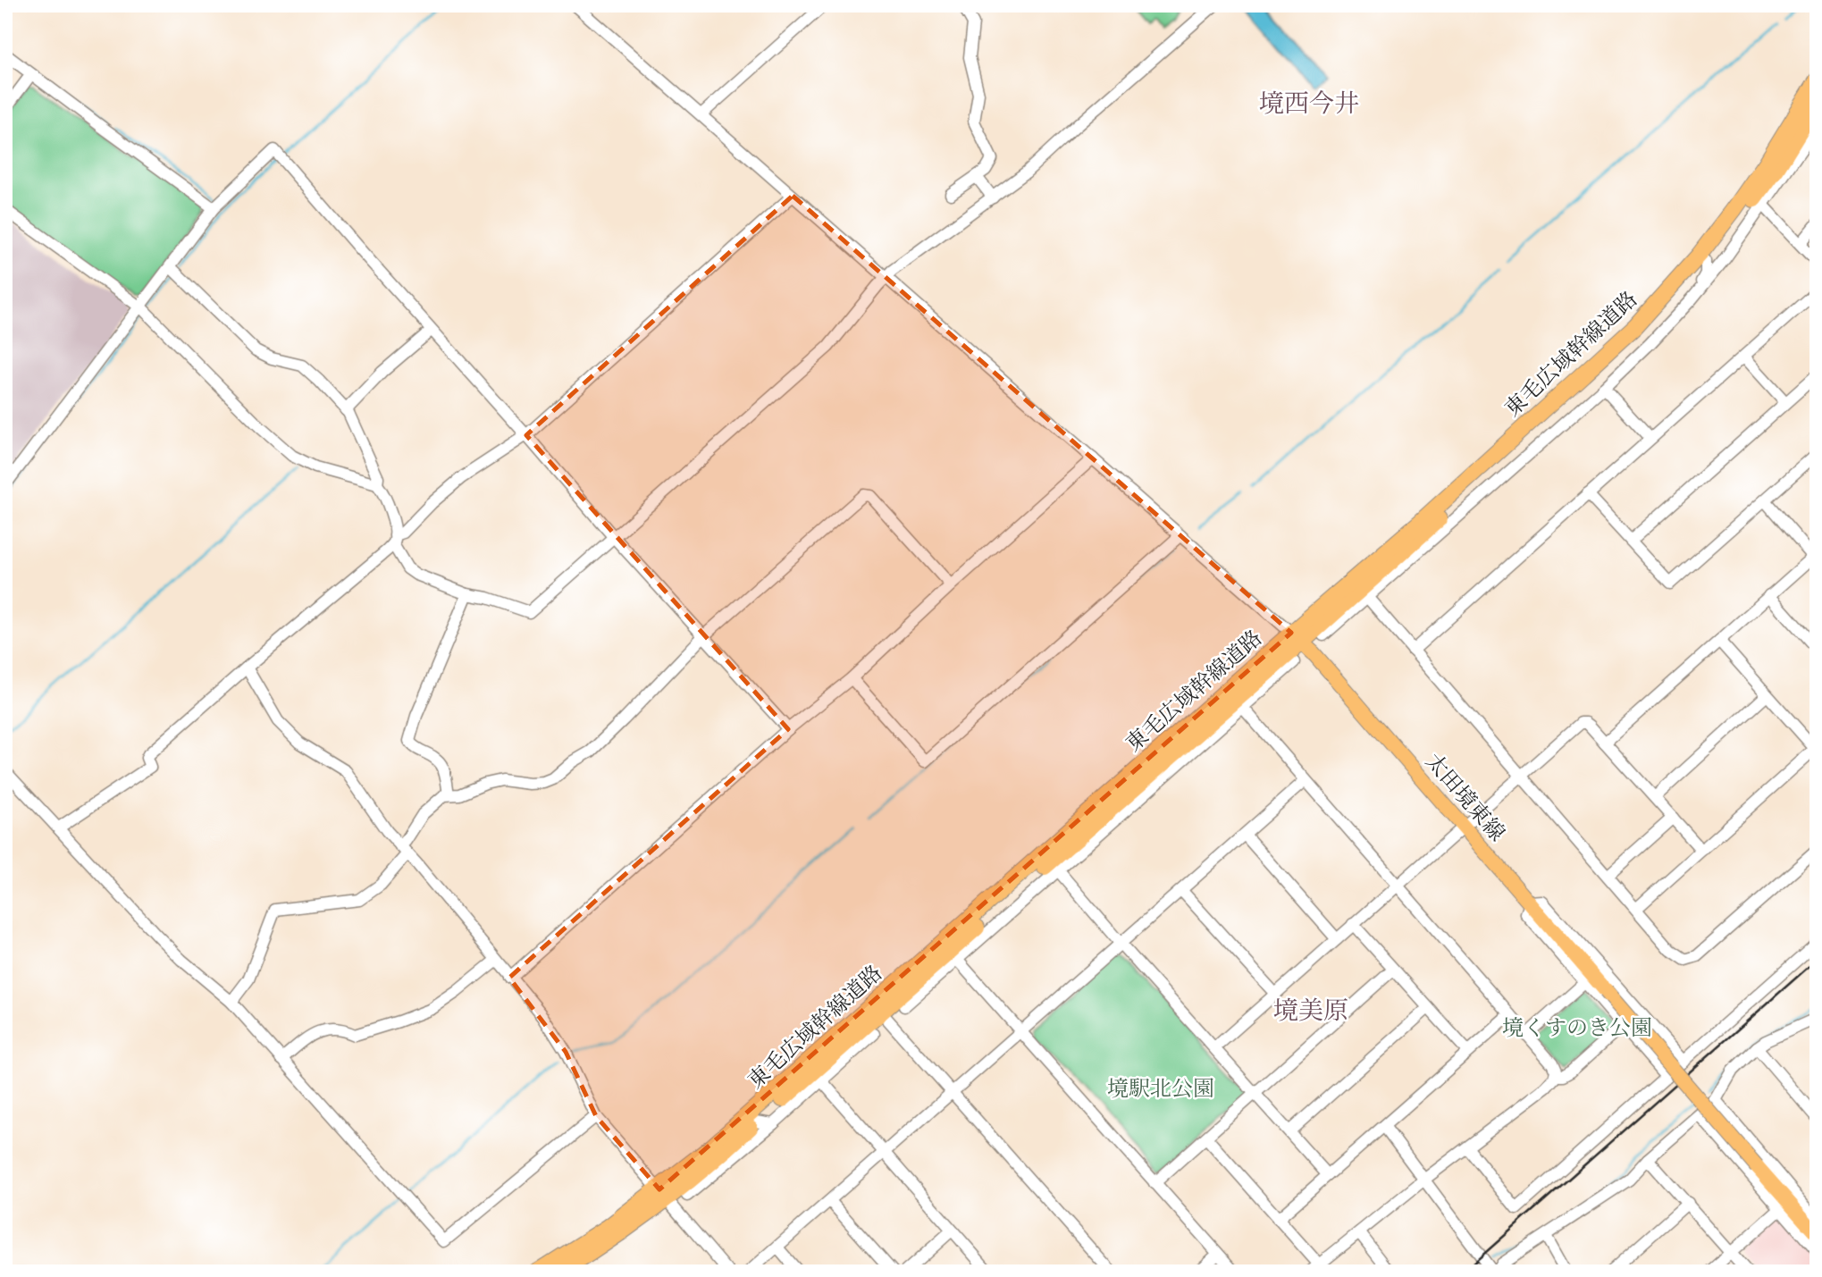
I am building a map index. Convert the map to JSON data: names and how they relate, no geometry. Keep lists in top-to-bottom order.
{
  "streets": {
    "highway": ["東毛広域幹線道路"],
    "main road": ["太田境東線"]
  },
  "crossings": [
    ["東毛広域幹線道路", "太田境東線"]
  ],
  "districts": ["境西今井", "境美原"],
  "parks": ["境くすのき公園", "境駅北公園"]
}
